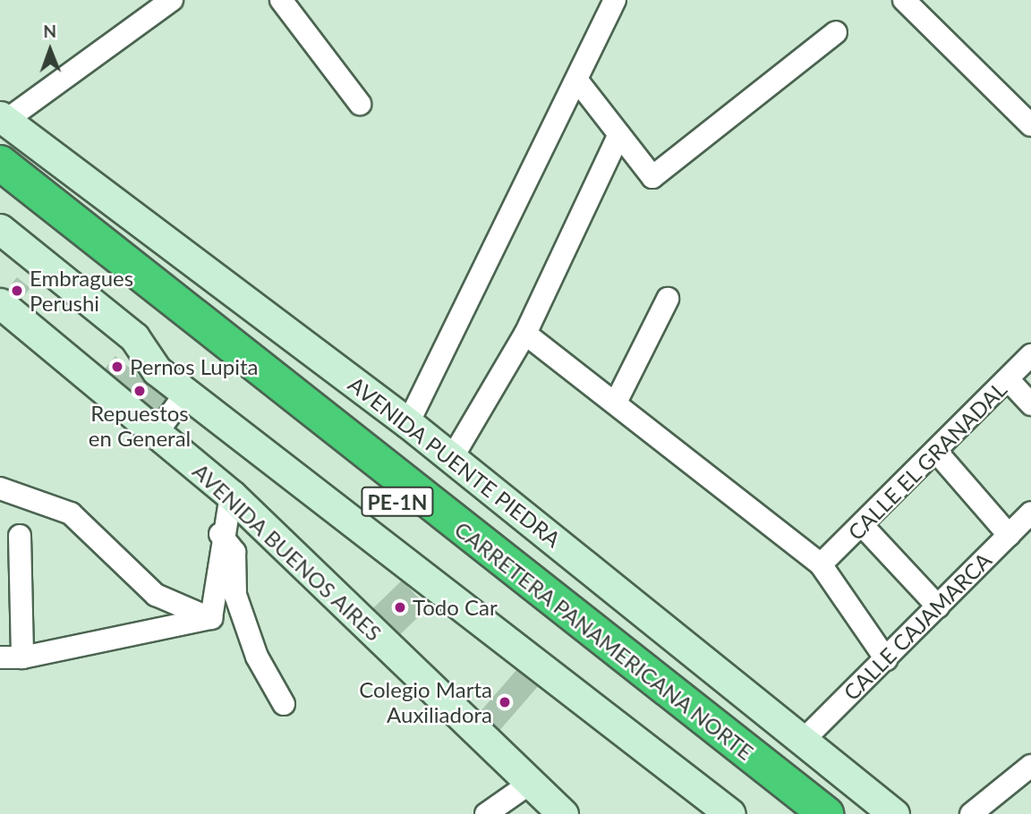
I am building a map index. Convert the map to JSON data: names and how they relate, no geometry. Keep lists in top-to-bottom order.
{
  "streets": {
    "highway": ["PE-1N", "CARRETERA PANAMERICANA NORTE"],
    "main road": ["AVENIDA PUENTE PIEDRA", "AVENIDA BUENOS AIRES"],
    "street": ["CALLE EL GRANADAL", "CALLE CAJAMARCA"]
  },
  "crossings": [
    ["AVENIDA PUENTE PIEDRA", "CALLE CAJAMARCA"]
  ],
  "places": [
    "Embragues Perushi",
    "Pernos Lupita",
    "Repuestos en General",
    "Todo Car",
    "Colegio Marta Auxiliadora"
  ],
  "north": "top"
}
